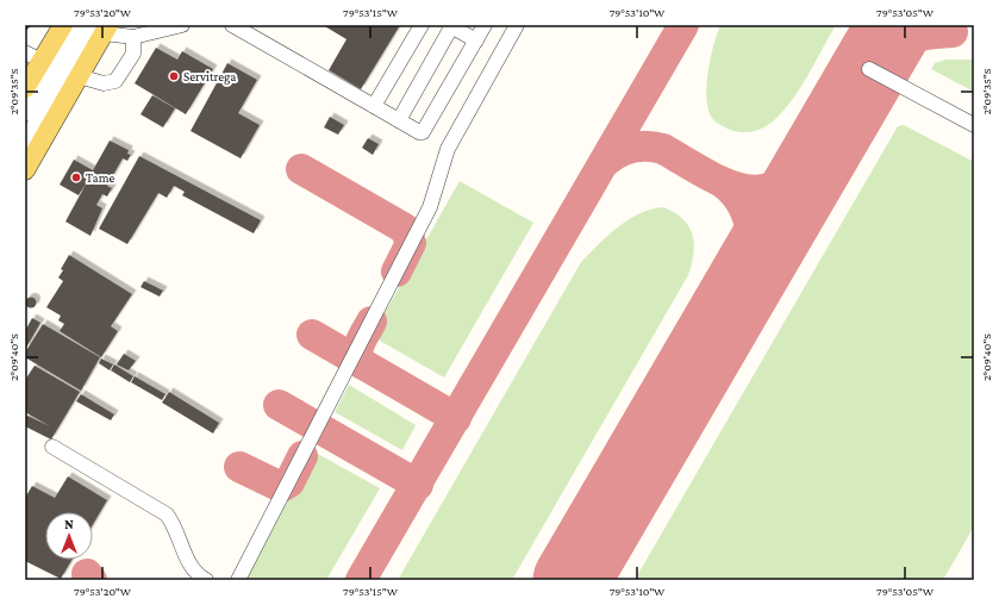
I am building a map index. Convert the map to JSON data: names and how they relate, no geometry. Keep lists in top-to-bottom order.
{
  "places": ["Servitrega", "Tame"],
  "north": "top",
  "coordinates": [
    "79°53'20\"W",
    "79°53'15\"W",
    "79°53'10\"W",
    "79°53'05\"W",
    "2°09'35\"S",
    "2°09'40\"S"
  ]
}
